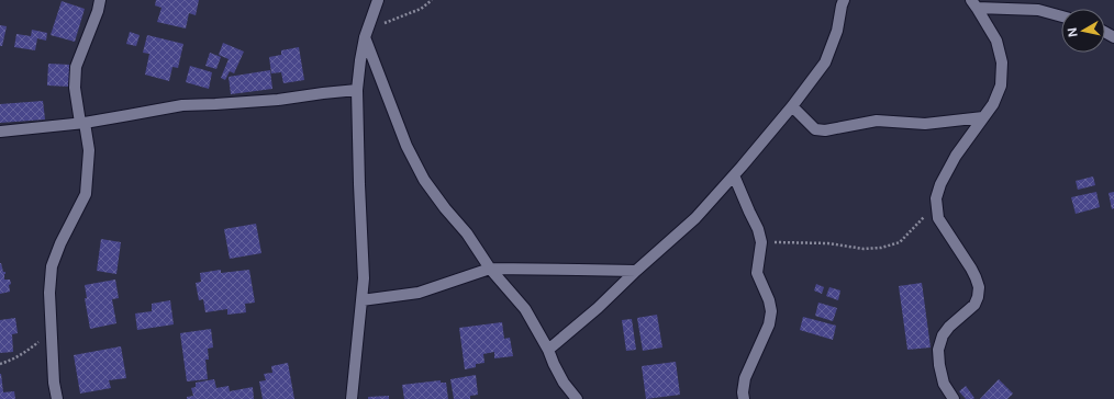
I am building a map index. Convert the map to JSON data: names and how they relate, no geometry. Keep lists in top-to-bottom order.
{
  "north": "left"
}
